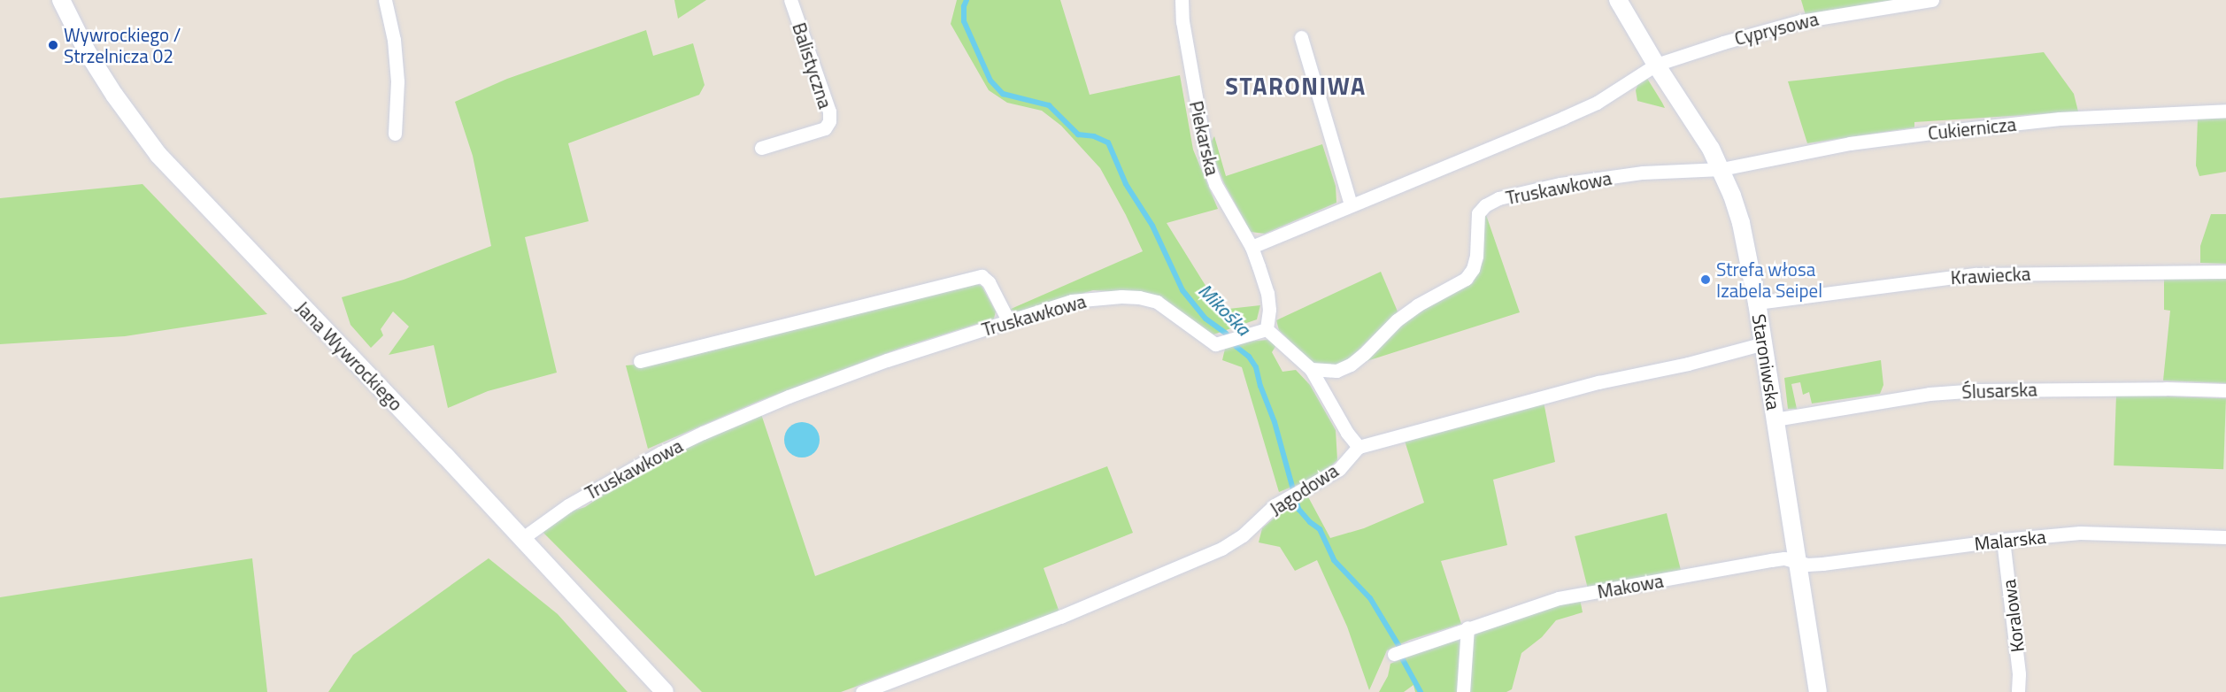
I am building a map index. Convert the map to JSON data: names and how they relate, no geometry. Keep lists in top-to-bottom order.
{
  "streets": {
    "street": [
      "Cyprysowa",
      "Balistyczna",
      "Cukiernicza",
      "Piekarska",
      "Truskawkowa",
      "Krawiecka",
      "Jana Wywrockiego",
      "Staroniwska",
      "Ślusarska",
      "Jagodowa",
      "Malarska",
      "Makowa",
      "Koralowa"
    ]
  },
  "crossings": [
    ["Cyprysowa", "Piekarska"],
    ["Cyprysowa", "Staroniwska"],
    ["Cukiernicza", "Truskawkowa"],
    ["Cukiernicza", "Staroniwska"],
    ["Piekarska", "Truskawkowa"],
    ["Truskawkowa", "Jana Wywrockiego"],
    ["Truskawkowa", "Staroniwska"],
    ["Krawiecka", "Staroniwska"],
    ["Staroniwska", "Ślusarska"],
    ["Staroniwska", "Malarska"],
    ["Staroniwska", "Makowa"],
    ["Malarska", "Makowa"],
    ["Malarska", "Koralowa"]
  ],
  "districts": ["STARONIWA"],
  "water": ["Mikośka"],
  "places": ["Wywrockiego / Strzelnicza 02", "Strefa włosa Izabela Seipel"]
}
